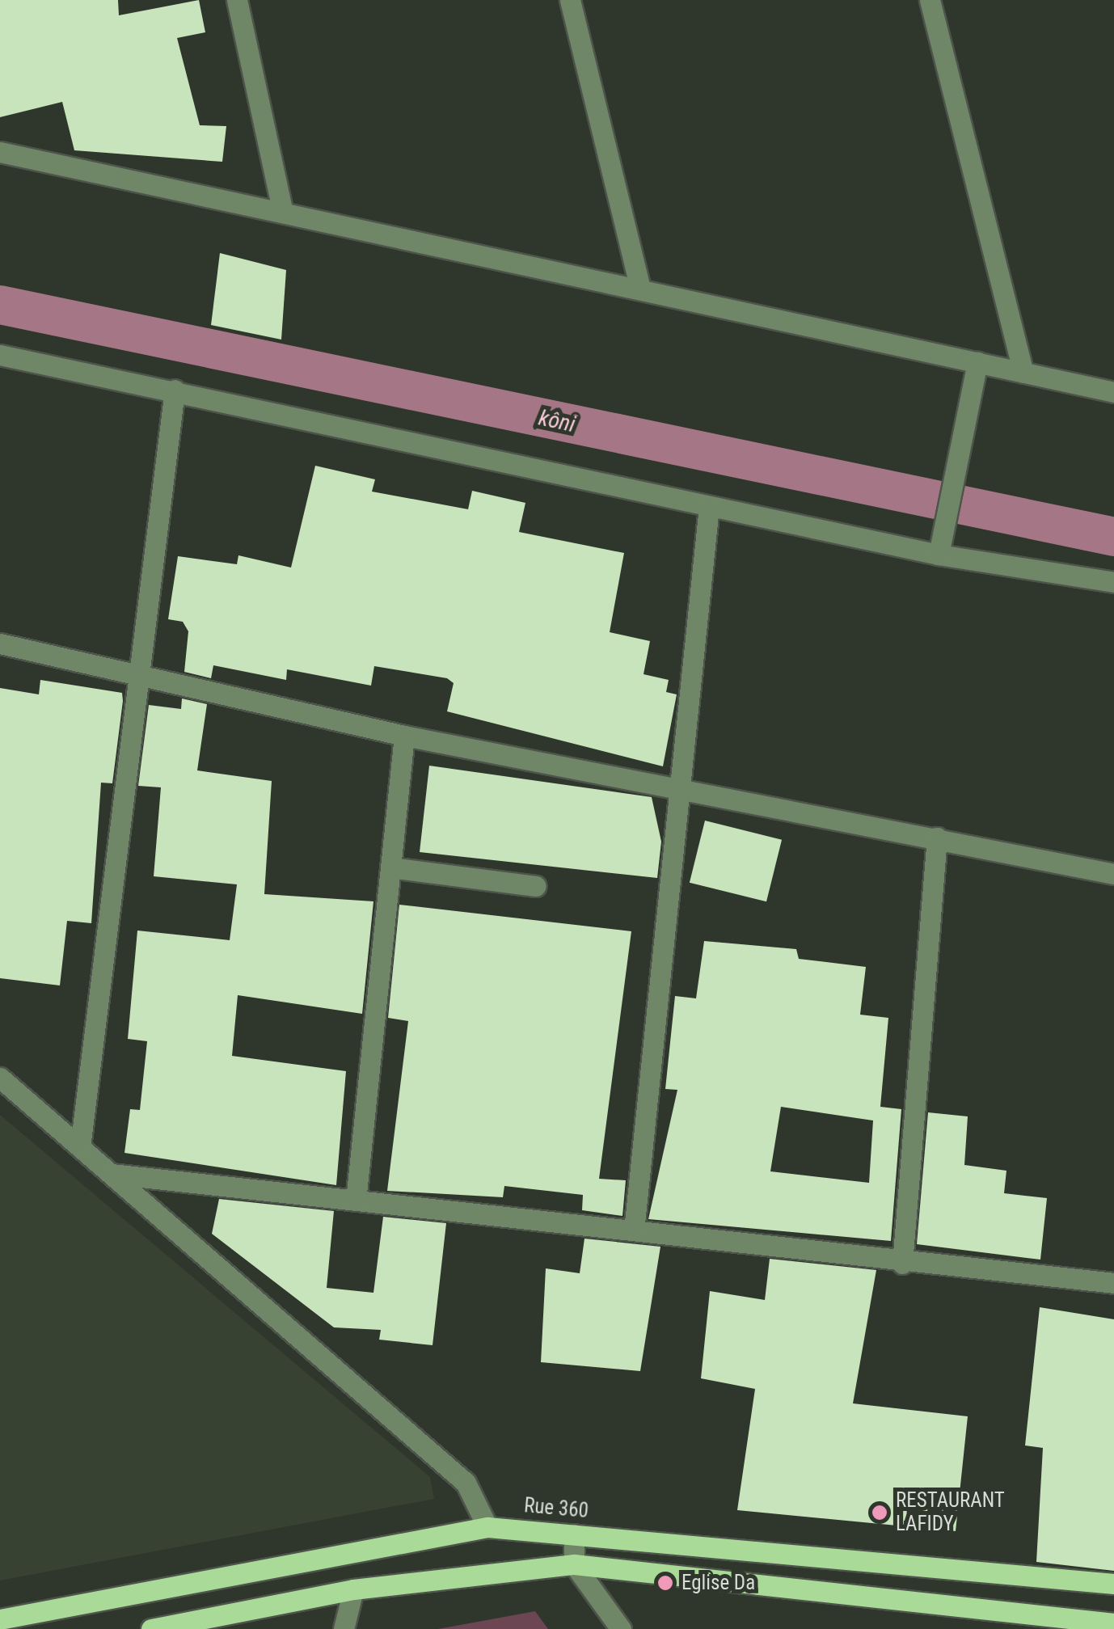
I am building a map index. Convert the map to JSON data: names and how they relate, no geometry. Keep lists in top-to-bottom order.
{
  "streets": {
    "main road": ["Rue 360"]
  },
  "water": ["kôni"],
  "places": ["RESTAURANT LAFIDY", "Eglise Da"]
}
